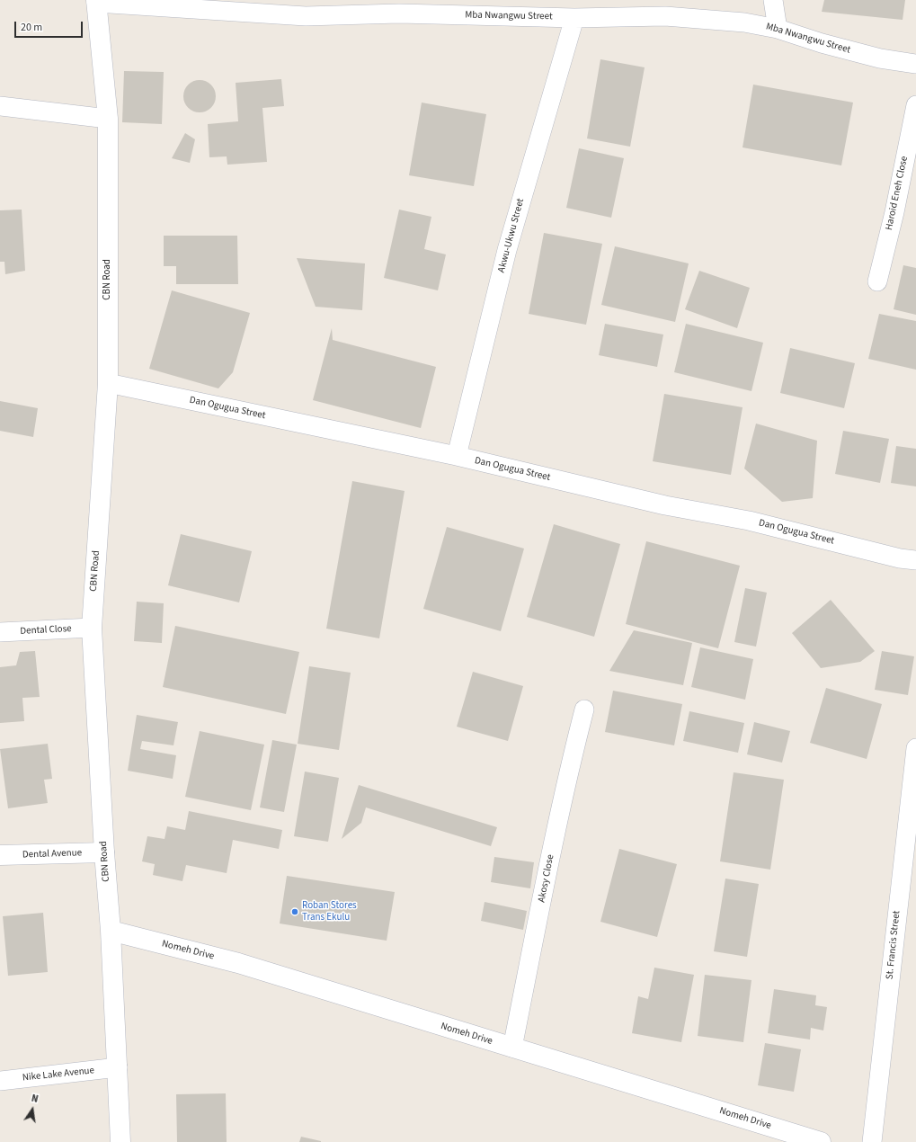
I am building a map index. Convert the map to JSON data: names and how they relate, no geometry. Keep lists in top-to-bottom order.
{
  "streets": {
    "main road": ["CBN Road", "Dental Avenue", "Nomeh Drive"],
    "street": [
      "Mba Nwangwu Street",
      "Haroid Eneh Close",
      "Akwu-Ukwu Street",
      "Dan Ogugua Street",
      "Dental Close",
      "Akosy Close",
      "St. Francis Street",
      "Nike Lake Avenue"
    ]
  },
  "crossings": [
    ["Mba Nwangwu Street", "Akwu-Ukwu Street"],
    ["Mba Nwangwu Street", "CBN Road"],
    ["Akwu-Ukwu Street", "Dan Ogugua Street"],
    ["CBN Road", "Dan Ogugua Street"],
    ["CBN Road", "Dental Close"],
    ["CBN Road", "Dental Avenue"],
    ["CBN Road", "Nomeh Drive"],
    ["CBN Road", "Nike Lake Avenue"],
    ["Akosy Close", "Nomeh Drive"]
  ],
  "places": ["Roban Stores Trans Ekulu"],
  "scale_bar": "20 m",
  "north": "top"
}
